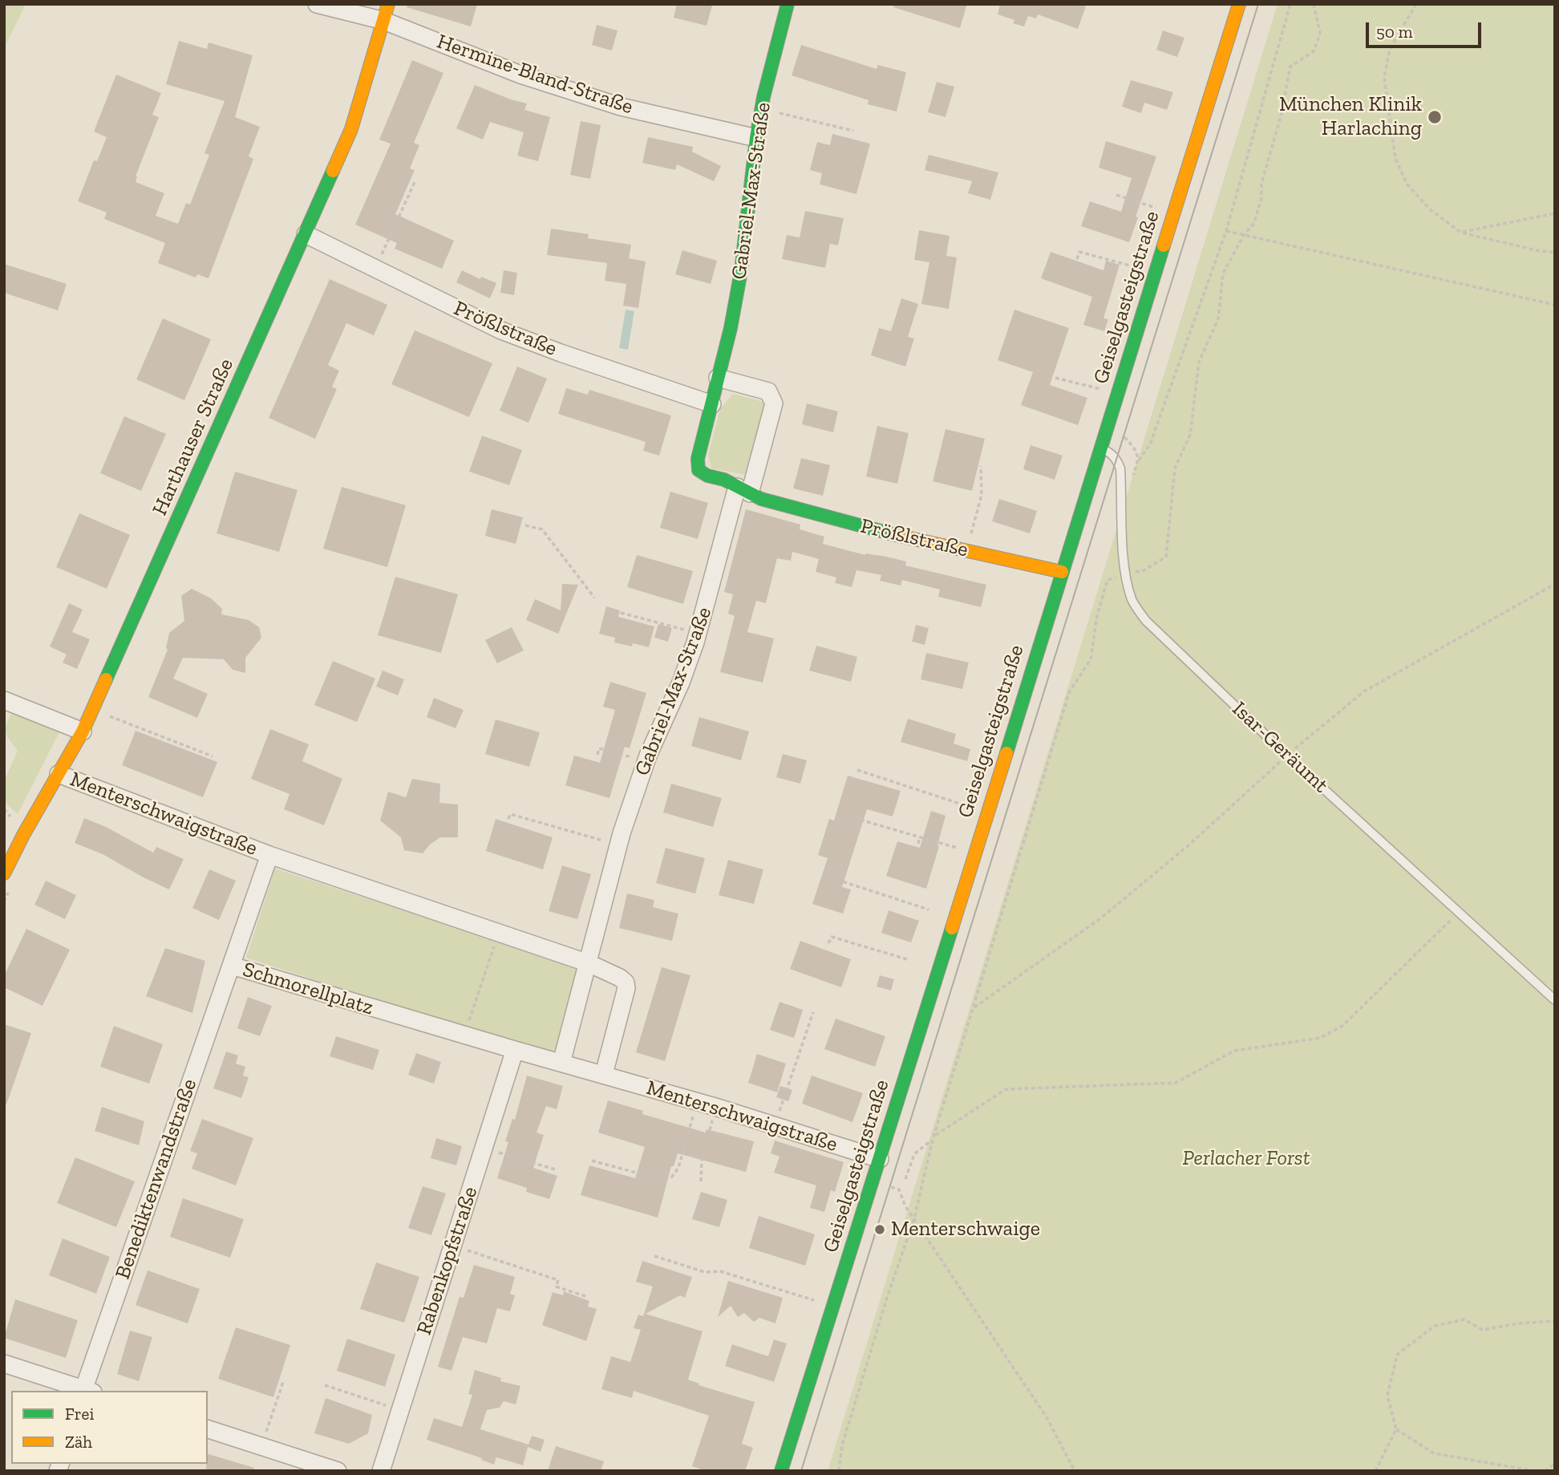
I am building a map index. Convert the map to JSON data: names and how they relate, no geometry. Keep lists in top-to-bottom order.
{
  "streets": {
    "street": [
      "Hermine-Bland-Straße",
      "Gabriel-Max-Straße",
      "Geiselgasteigstraße",
      "Prößlstraße",
      "Harthauser Straße",
      "Menterschwaigstraße",
      "Schmorellplatz",
      "Benediktenwandstraße",
      "Rabenkopfstraße"
    ],
    "lane": ["Isar-Geräumt"]
  },
  "crossings": [
    ["Hermine-Bland-Straße", "Gabriel-Max-Straße"],
    ["Hermine-Bland-Straße", "Harthauser Straße"],
    ["Gabriel-Max-Straße", "Prößlstraße"],
    ["Geiselgasteigstraße", "Prößlstraße"],
    ["Geiselgasteigstraße", "Isar-Geräumt"],
    ["Geiselgasteigstraße", "Menterschwaigstraße"],
    ["Prößlstraße", "Harthauser Straße"],
    ["Harthauser Straße", "Menterschwaigstraße"],
    ["Menterschwaigstraße", "Schmorellplatz"],
    ["Schmorellplatz", "Benediktenwandstraße"],
    ["Schmorellplatz", "Rabenkopfstraße"]
  ],
  "parks": ["Perlacher Forst"],
  "places": ["München Klinik Harlaching", "Menterschwaige"],
  "legend": ["Frei", "Zäh"],
  "scale_bar": "50 m"
}
